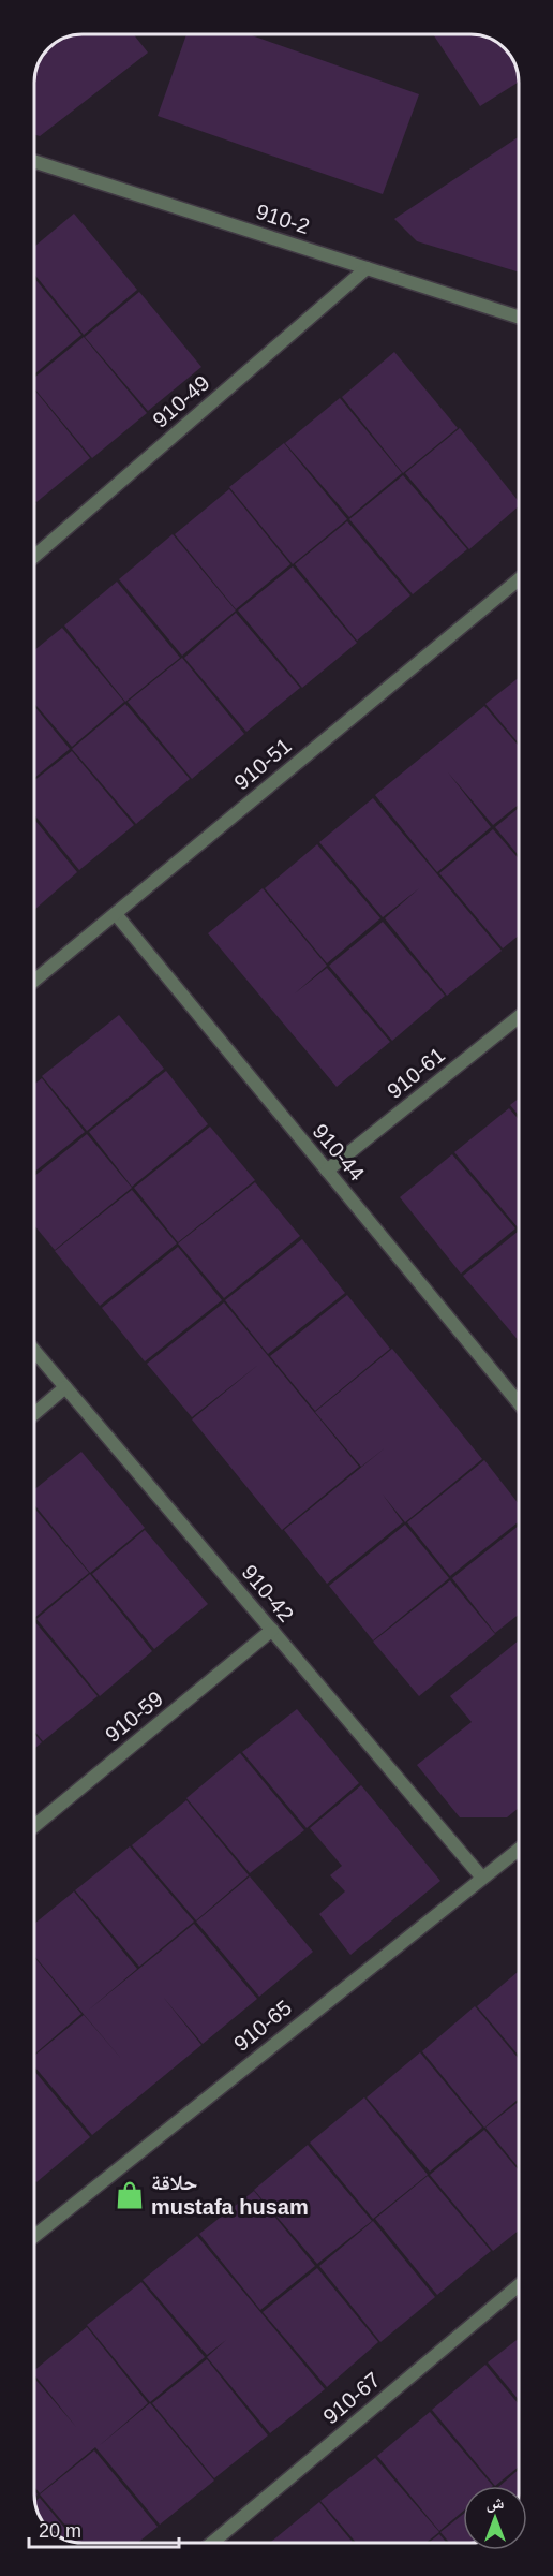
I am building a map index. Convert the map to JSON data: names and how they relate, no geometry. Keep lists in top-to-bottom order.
{
  "streets": {
    "street": [
      "910-2",
      "910-49",
      "910-51",
      "910-61",
      "910-44",
      "910-42",
      "910-59",
      "910-65",
      "910-67"
    ]
  },
  "crossings": [
    ["910-2", "910-49"],
    ["910-51", "910-44"],
    ["910-61", "910-44"],
    ["910-42", "910-59"],
    ["910-42", "910-65"]
  ],
  "places": {
    "shop": ["حلاقة mustafa husam"]
  },
  "scale_bar": "20 m",
  "north": "top"
}
